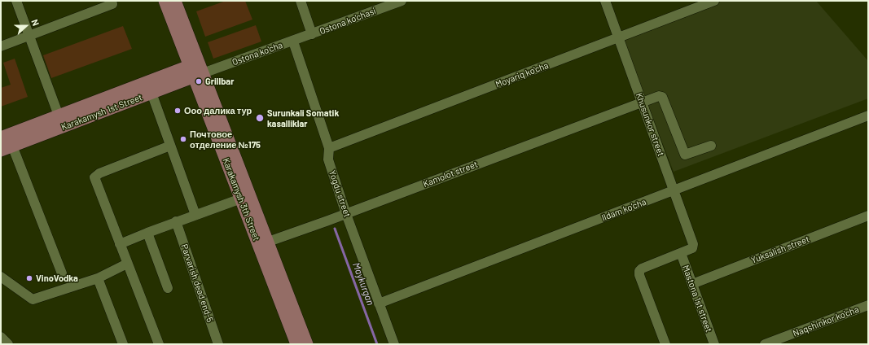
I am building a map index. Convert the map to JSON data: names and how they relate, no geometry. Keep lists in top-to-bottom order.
{
  "streets": {
    "main road": ["Karakamysh 1st Street", "Karakamysh 3th Street"],
    "street": [
      "Ostona ko'chasi",
      "Ostona ko'cha",
      "Moyariq ko'cha",
      "Khusunkor street",
      "Kamolot street",
      "Yogdu street",
      "Ildam ko'cha",
      "Yuksalish street",
      "Parvarish dead end-5",
      "Mastona 1st street",
      "Naqshinkor ko'cha"
    ]
  },
  "crossings": [
    ["Ostona ko'chasi", "Ostona ko'cha"],
    ["Ostona ko'cha", "Karakamysh 1st Street"],
    ["Ostona ko'cha", "Yogdu street"],
    ["Ostona ko'cha", "Karakamysh 3th Street"],
    ["Moyariq ko'cha", "Khusunkor street"],
    ["Moyariq ko'cha", "Yogdu street"],
    ["Karakamysh 1st Street", "Karakamysh 3th Street"],
    ["Khusunkor street", "Kamolot street"],
    ["Khusunkor street", "Ildam ko'cha"],
    ["Khusunkor street", "Mastona 1st street"],
    ["Kamolot street", "Yogdu street"],
    ["Kamolot street", "Karakamysh 3th Street"],
    ["Yogdu street", "Ildam ko'cha"],
    ["Yuksalish street", "Mastona 1st street"]
  ],
  "water": ["Maykurgan"],
  "places": [
    "Grillbar",
    "Ооо далика тур",
    "Surunkali Somatik kasalliklar",
    "Почтовое отделение №175",
    "VinoVodka"
  ],
  "north": "right"
}
